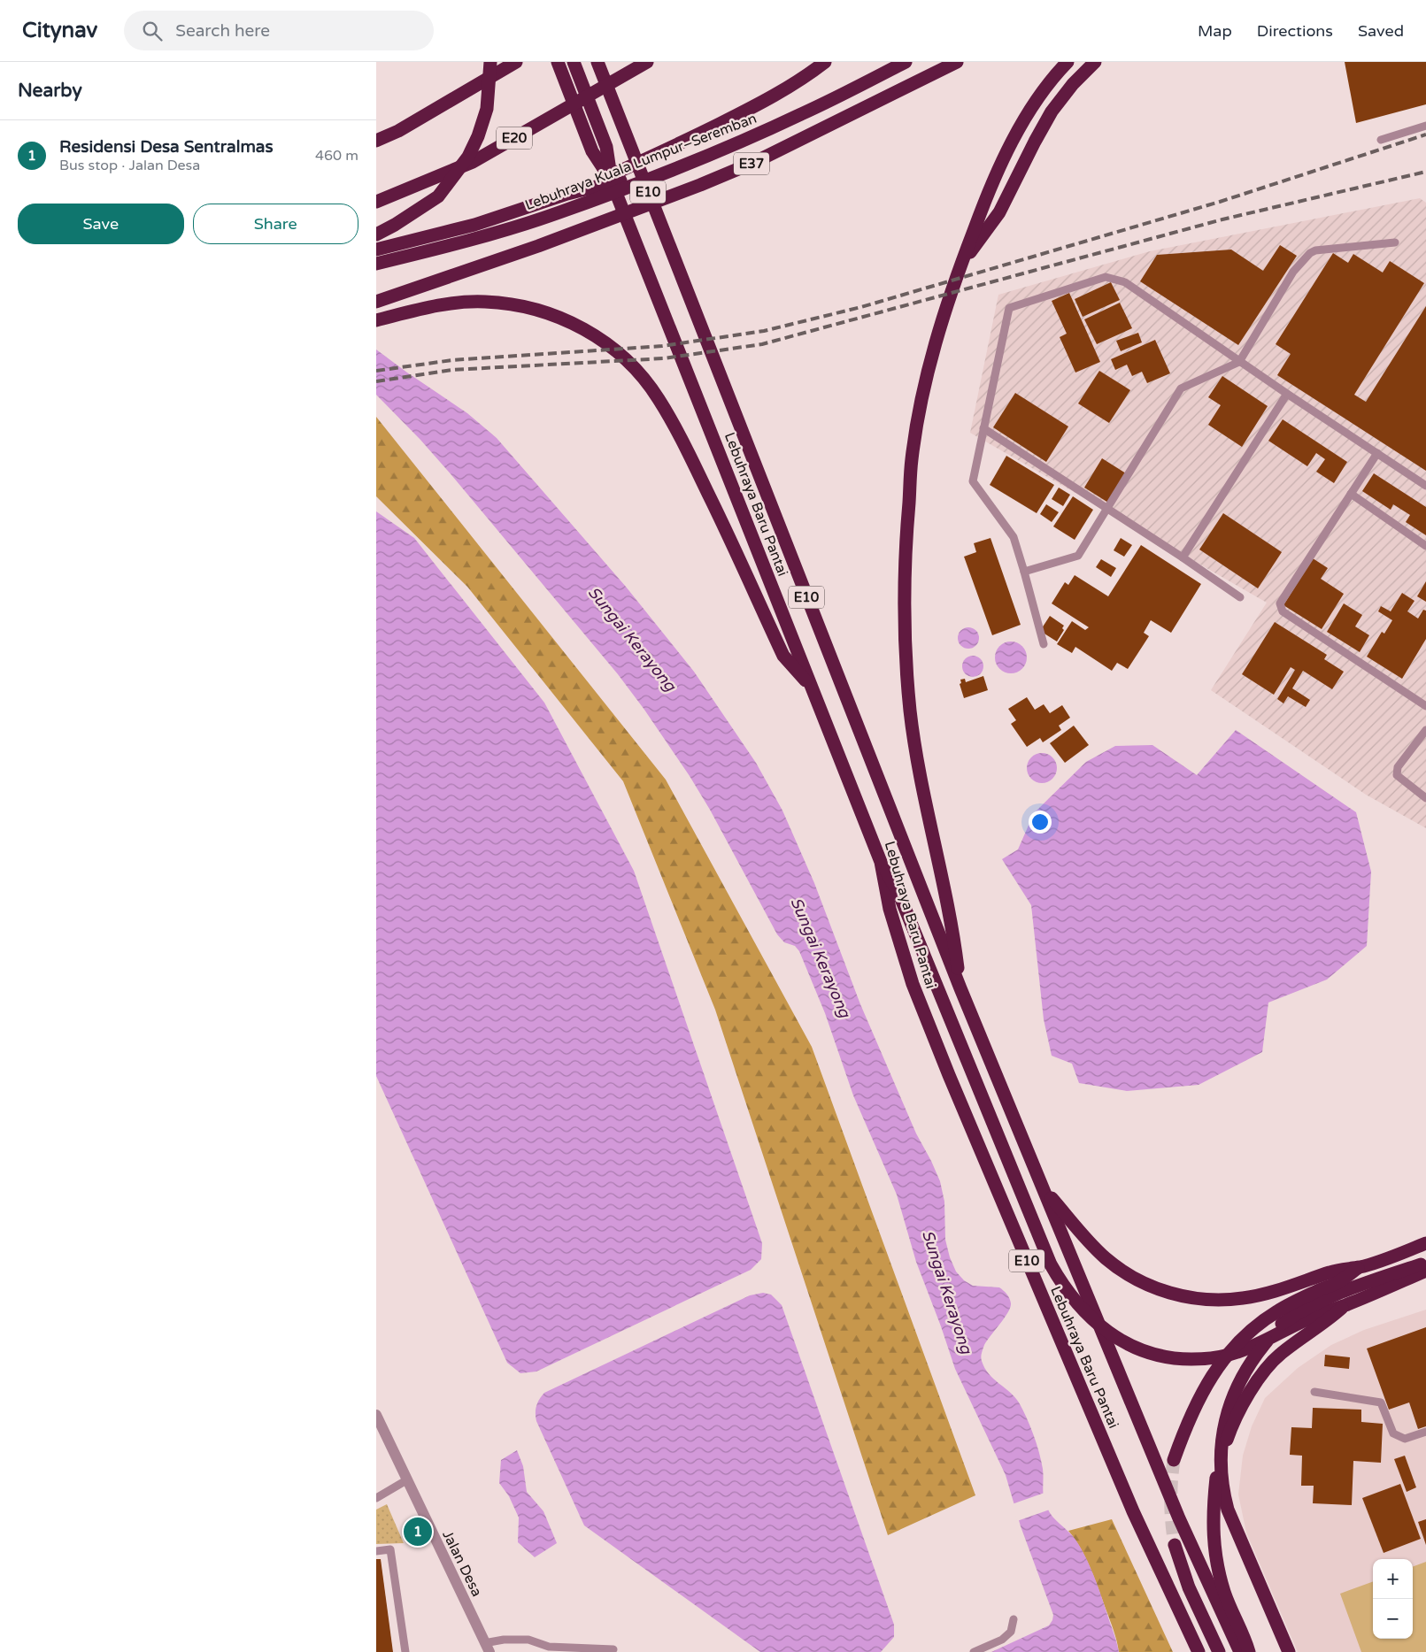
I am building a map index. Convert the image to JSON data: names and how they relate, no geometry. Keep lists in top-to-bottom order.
{
  "streets": {
    "highway": [
      "E20",
      "Lebuhraya Kuala Lumpur–Seremban",
      "E37",
      "E10",
      "Lebuhraya Baru Pantai"
    ],
    "street": ["Jalan Desa"]
  },
  "crossings": [
    ["E10", "Lebuhraya Baru Pantai"]
  ],
  "water": ["Sungai Kerayong"],
  "page": {
    "header": "Citynav",
    "search": "Search here",
    "nav": ["Map", "Directions", "Saved"],
    "heading": "Nearby",
    "list": [
      {
        "mark": "1",
        "name": "Residensi Desa Sentralmas",
        "note": "Bus stop · Jalan Desa",
        "value": "460 m"
      }
    ],
    "buttons": ["Save", "Share"],
    "pins": "1",
    "map_buttons": ["+", "−"]
  }
}
